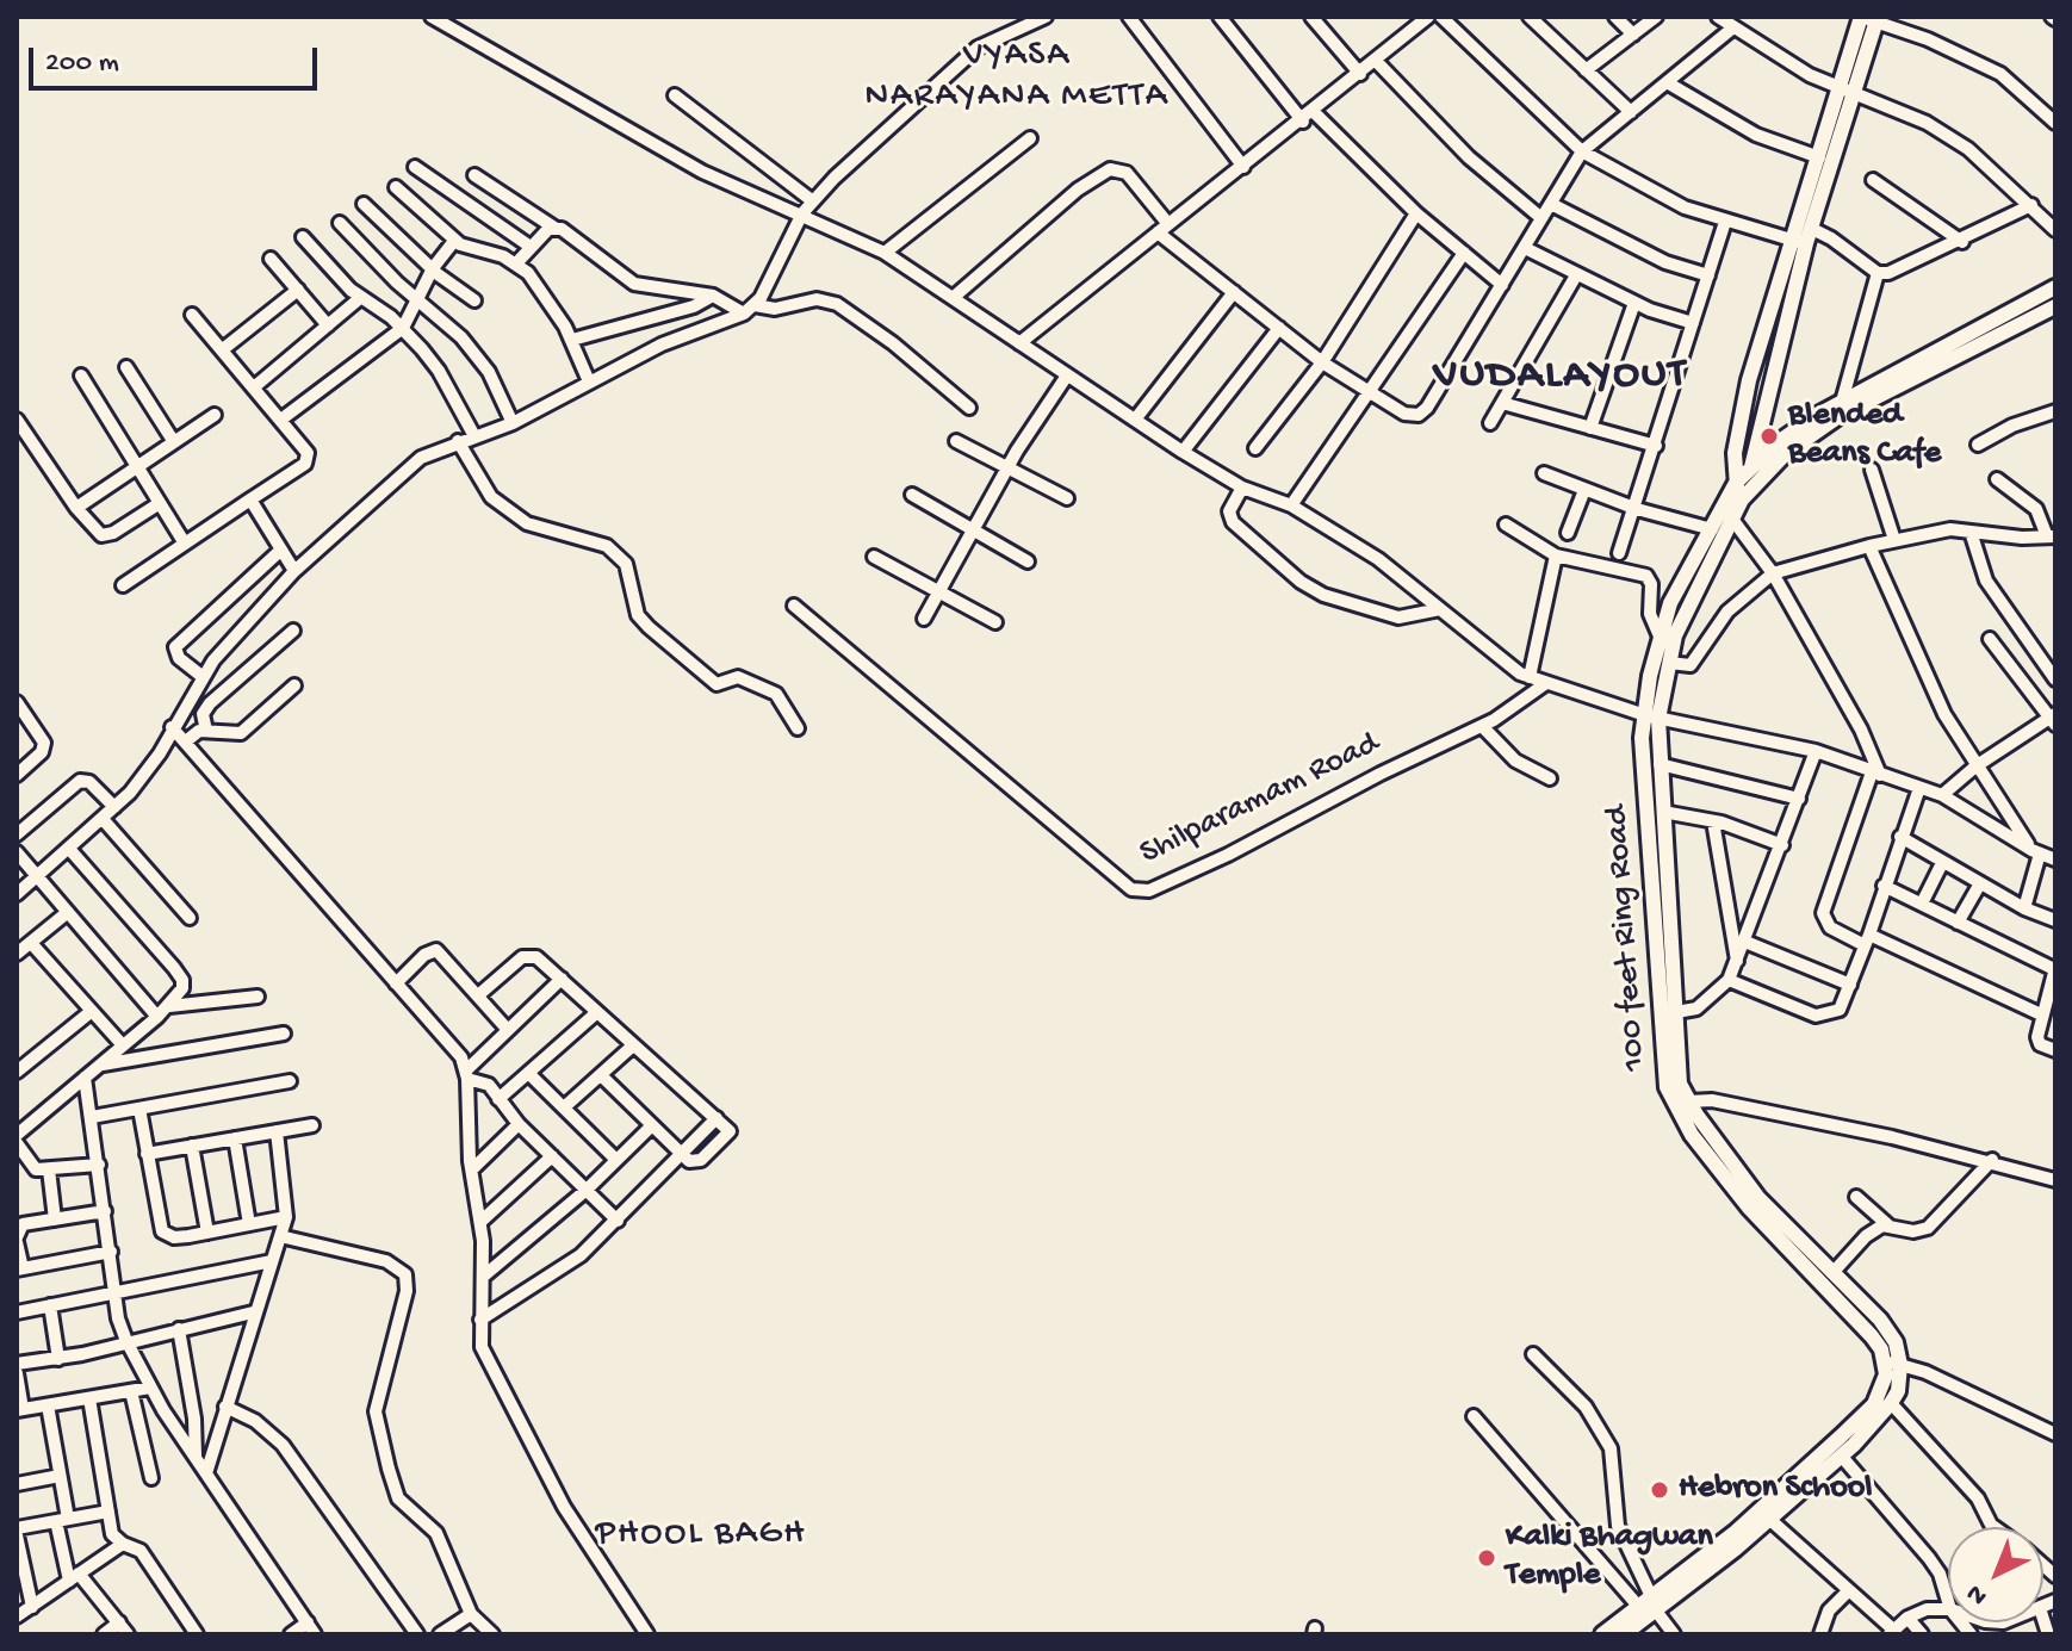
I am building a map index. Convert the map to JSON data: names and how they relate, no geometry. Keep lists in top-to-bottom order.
{
  "streets": {
    "main road": ["100 feet Ring Road"],
    "street": ["Shilparamam Road"]
  },
  "districts": ["VYASA NARAYANA METTA", "VUDALAYOUT", "PHOOL BAGH"],
  "places": ["Blended Beans Cafe", "Hebron School", "Kalki Bhagwan Temple"],
  "scale_bar": "200 m",
  "north": "bottom left"
}
